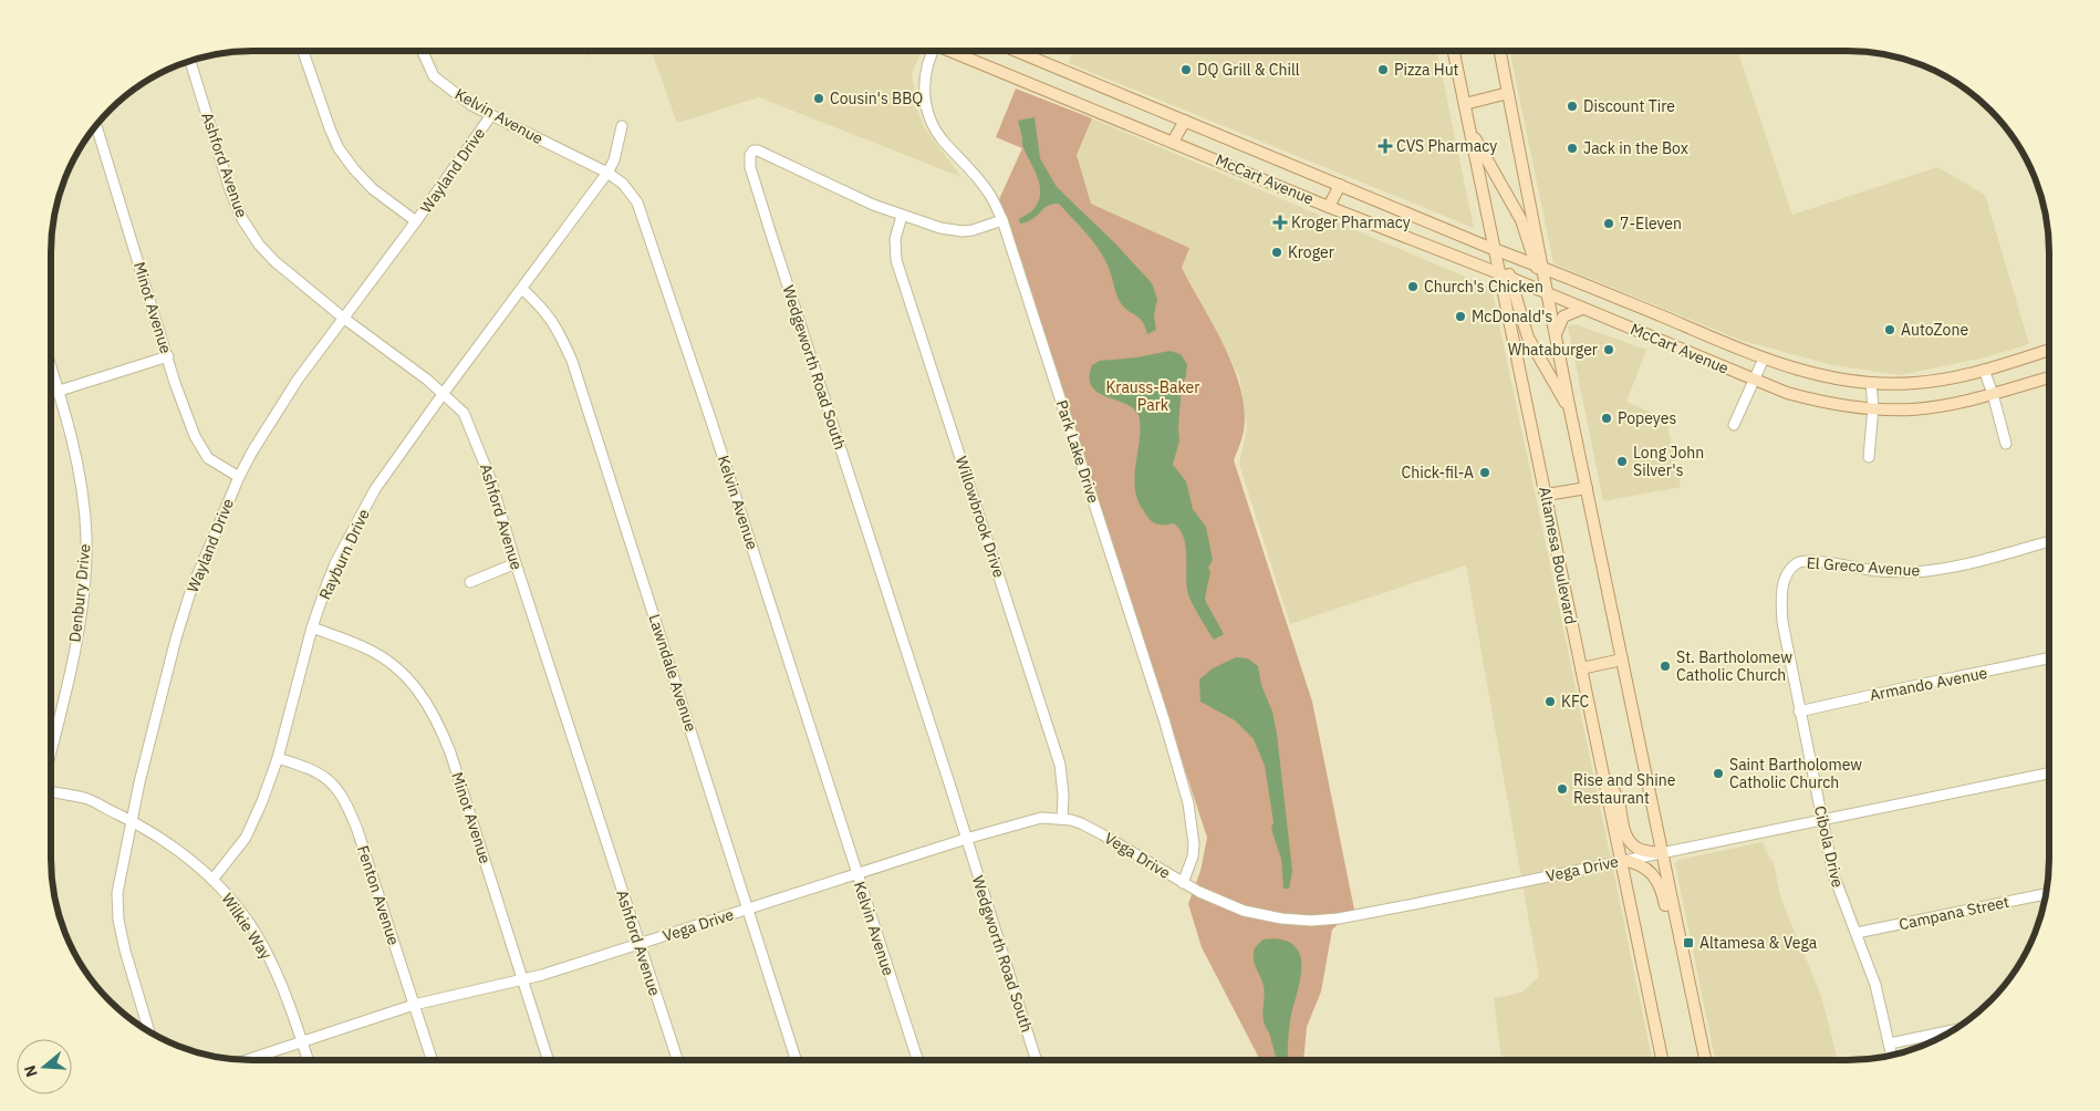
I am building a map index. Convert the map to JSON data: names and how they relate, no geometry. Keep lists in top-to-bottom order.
{
  "streets": {
    "main road": ["McCart Avenue", "Altamesa Boulevard"],
    "street": [
      "Kelvin Avenue",
      "Ashford Avenue",
      "Wayland Drive",
      "Minot Avenue",
      "Wedgeworth Road South",
      "Park Lake Drive",
      "Willowbrook Drive",
      "Rayburn Drive",
      "El Greco Avenue",
      "Denbury Drive",
      "Lawndale Avenue",
      "Armando Avenue",
      "Cibola Drive",
      "Vega Drive",
      "Fenton Avenue",
      "Campana Street",
      "Wilkie Way",
      "Wedgworth Road South"
    ]
  },
  "crossings": [
    ["Kelvin Avenue", "Wayland Drive"],
    ["Kelvin Avenue", "Rayburn Drive"],
    ["Kelvin Avenue", "Vega Drive"],
    ["Ashford Avenue", "Wayland Drive"],
    ["Ashford Avenue", "Rayburn Drive"],
    ["Ashford Avenue", "Vega Drive"],
    ["Wayland Drive", "Minot Avenue"],
    ["Wayland Drive", "Wilkie Way"],
    ["McCart Avenue", "Altamesa Boulevard"],
    ["Minot Avenue", "Rayburn Drive"],
    ["Minot Avenue", "Vega Drive"],
    ["Wedgeworth Road South", "Park Lake Drive"],
    ["Wedgeworth Road South", "Willowbrook Drive"],
    ["Wedgeworth Road South", "Vega Drive"],
    ["Wedgeworth Road South", "Wedgworth Road South"],
    ["Park Lake Drive", "Vega Drive"],
    ["Willowbrook Drive", "Vega Drive"],
    ["Rayburn Drive", "Lawndale Avenue"],
    ["Rayburn Drive", "Fenton Avenue"],
    ["Rayburn Drive", "Wilkie Way"],
    ["Altamesa Boulevard", "Vega Drive"],
    ["El Greco Avenue", "Cibola Drive"],
    ["Lawndale Avenue", "Vega Drive"],
    ["Armando Avenue", "Cibola Drive"],
    ["Cibola Drive", "Vega Drive"],
    ["Cibola Drive", "Campana Street"],
    ["Vega Drive", "Fenton Avenue"],
    ["Vega Drive", "Wilkie Way"],
    ["Vega Drive", "Wedgworth Road South"]
  ],
  "parks": ["Krauss-Baker Park"],
  "places": {
    "other": [
      "DQ Grill & Chill",
      "Pizza Hut",
      "Cousin's BBQ",
      "Discount Tire",
      "Jack in the Box",
      "7-Eleven",
      "Kroger",
      "Church's Chicken",
      "McDonald's",
      "AutoZone",
      "Whataburger",
      "Popeyes",
      "Long John Silver's",
      "Chick-fil-A",
      "St. Bartholomew Catholic Church",
      "KFC",
      "Saint Bartholomew Catholic Church",
      "Rise and Shine Restaurant"
    ],
    "health": ["CVS Pharmacy", "Kroger Pharmacy"],
    "transit": ["Altamesa & Vega"]
  },
  "north": "left"
}
